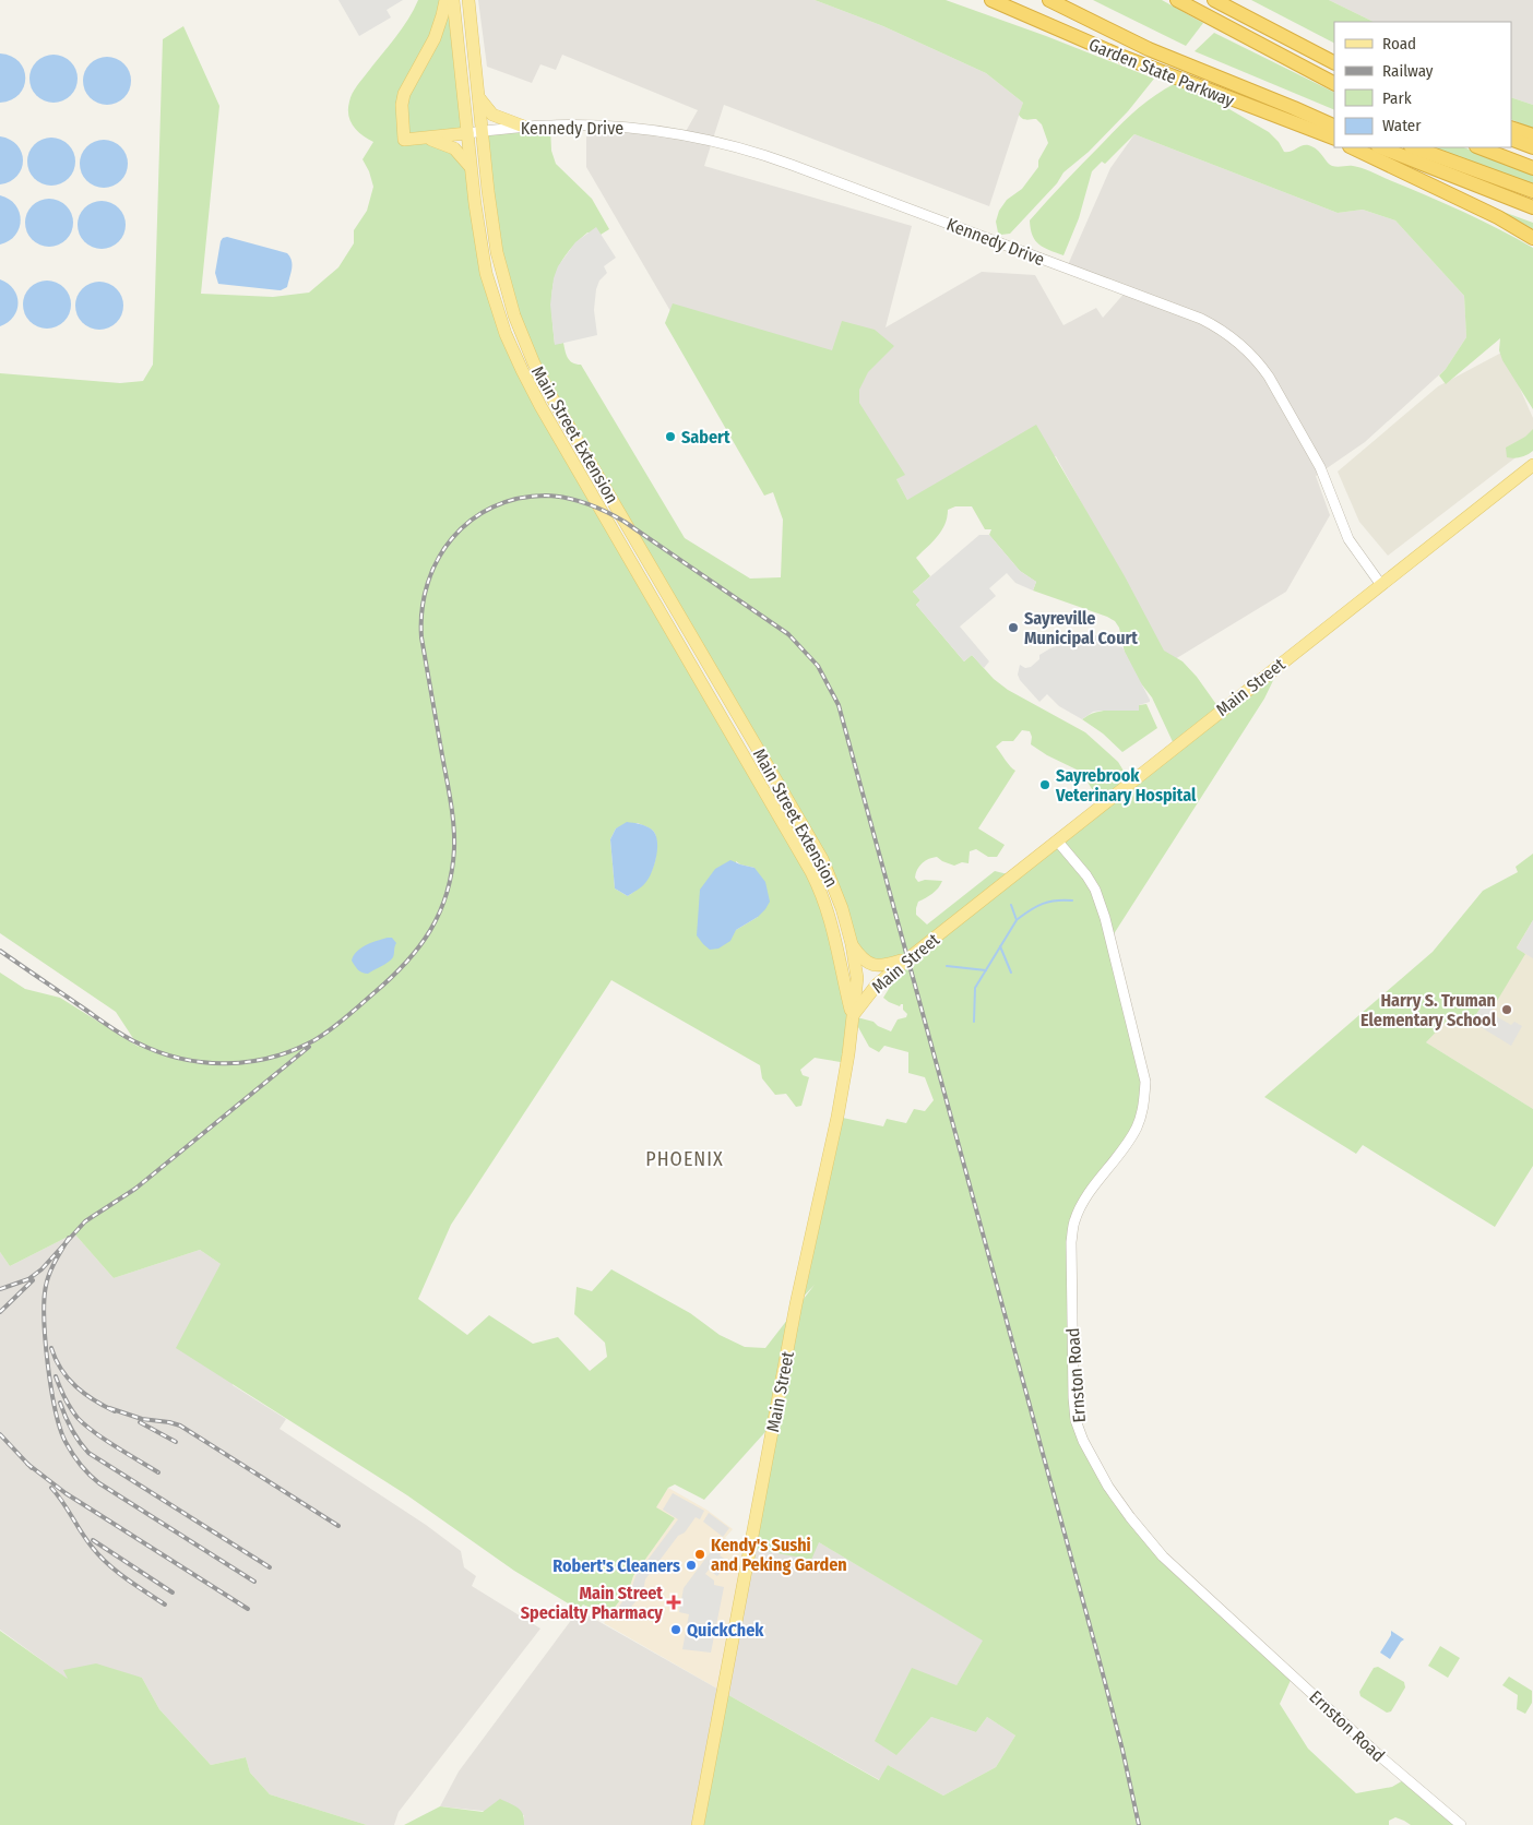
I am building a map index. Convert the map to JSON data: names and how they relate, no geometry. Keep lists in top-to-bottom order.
{
  "streets": {
    "highway": ["Garden State Parkway"],
    "main road": ["Main Street Extension", "Main Street"],
    "street": ["Kennedy Drive", "Ernston Road"]
  },
  "crossings": [
    ["Kennedy Drive", "Main Street Extension"],
    ["Kennedy Drive", "Main Street"],
    ["Main Street Extension", "Main Street"],
    ["Main Street", "Ernston Road"]
  ],
  "districts": ["PHOENIX"],
  "places": {
    "other": [
      "Sabert",
      "Sayreville Municipal Court",
      "Sayrebrook Veterinary Hospital",
      "Harry S. Truman Elementary School",
      "Kendy's Sushi and Peking Garden",
      "Robert's Cleaners",
      "QuickChek"
    ],
    "health": ["Main Street Specialty Pharmacy"]
  },
  "legend": [
    "Road",
    "Railway",
    "Park",
    "Water"
  ]
}
